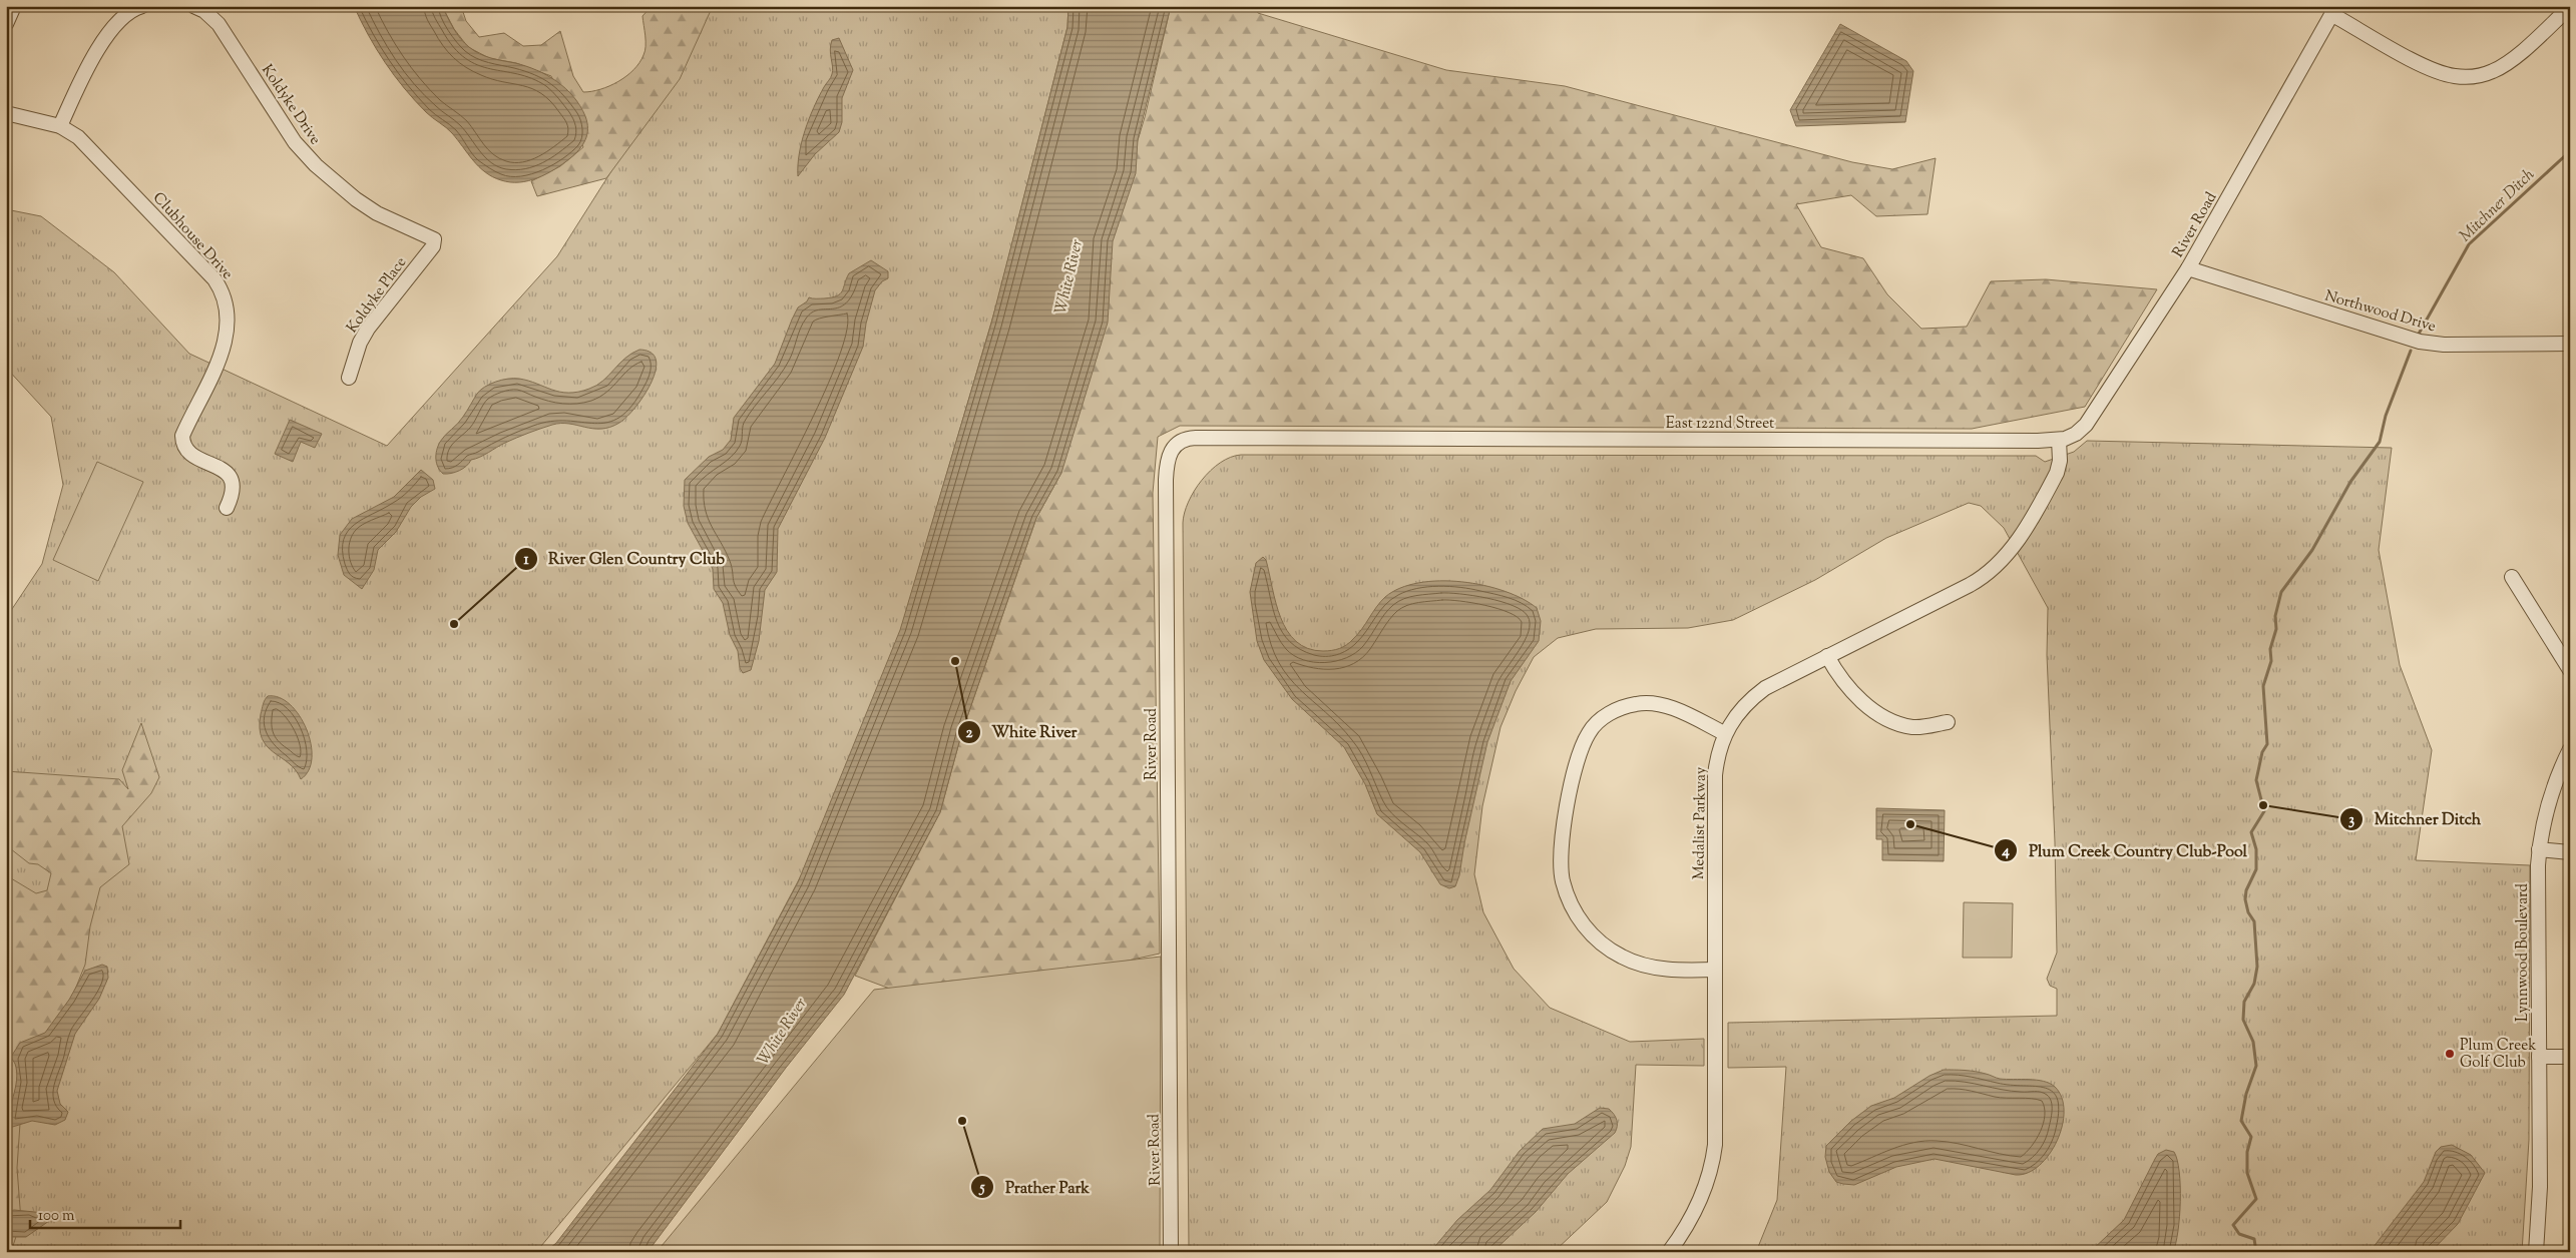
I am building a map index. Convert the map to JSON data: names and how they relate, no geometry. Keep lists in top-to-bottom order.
{
  "streets": {
    "street": [
      "Koldyke Drive",
      "River Road",
      "Clubhouse Drive",
      "Koldyke Place",
      "Northwood Drive",
      "East 122nd Street",
      "Medalist Parkway",
      "Lynnwood Boulevard"
    ]
  },
  "crossings": [
    ["Koldyke Drive", "Koldyke Place"],
    ["River Road", "Northwood Drive"],
    ["River Road", "East 122nd Street"],
    ["River Road", "Medalist Parkway"],
    ["East 122nd Street", "Medalist Parkway"]
  ],
  "water": ["Mitchner Ditch", "White River"],
  "places": [
    "River Glen Country Club",
    "White River",
    "Mitchner Ditch",
    "Plum Creek Country Club-Pool",
    "Plum Creek Golf Club",
    "Prather Park"
  ],
  "scale_bar": "100 m"
}
